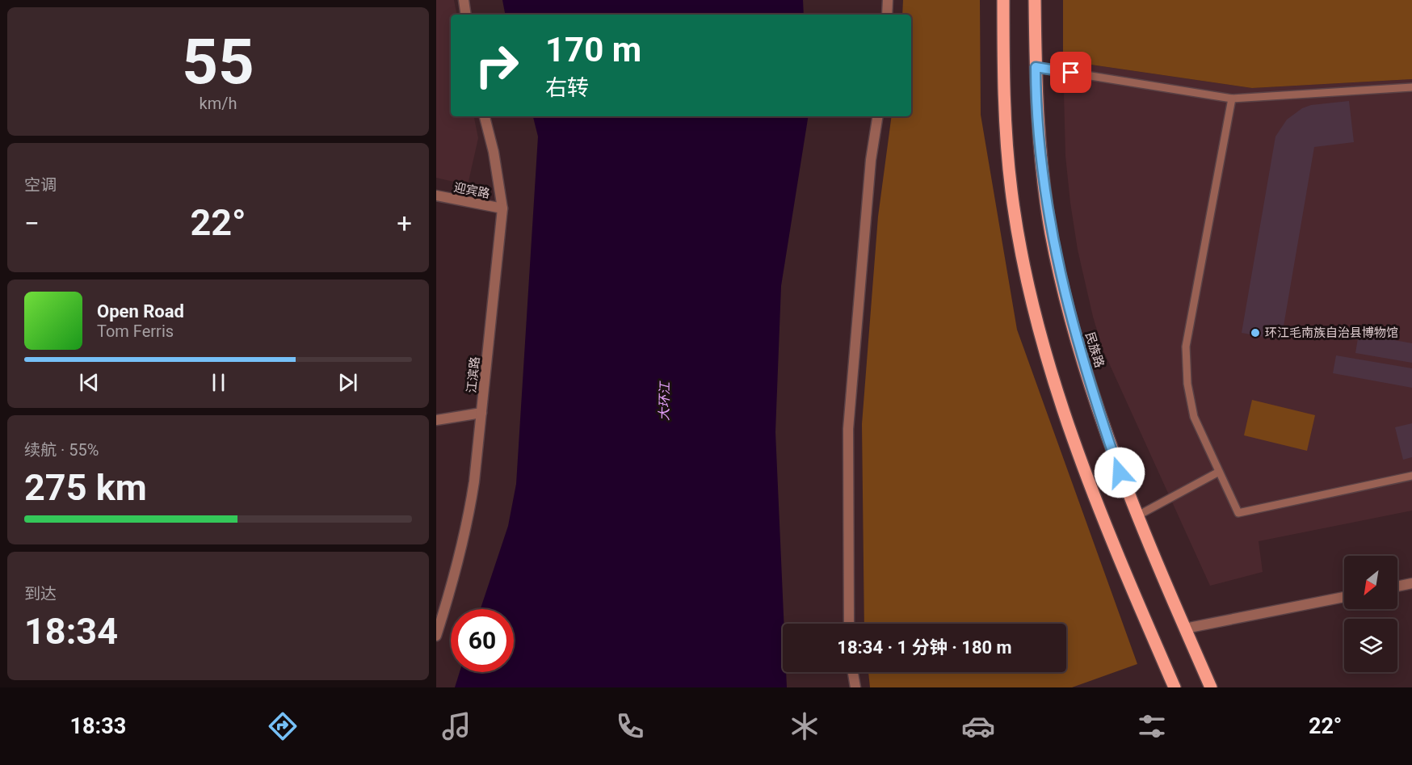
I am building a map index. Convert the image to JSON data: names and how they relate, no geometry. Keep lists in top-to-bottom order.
{
  "streets": {
    "main road": ["民族路"],
    "street": ["迎宾路", "江滨路"]
  },
  "crossings": [
    ["迎宾路", "江滨路"]
  ],
  "water": ["大环江"],
  "places": ["环江毛南族自治县博物馆"],
  "north": "bottom left",
  "page": {
    "tile": [
      ["55", "km/h"],
      "空调",
      ["续航 · 55%", "275 km"],
      ["到达", "18:34"]
    ],
    "turn": ["170 m", "右转"],
    "heat": ["−", "22°", "+"],
    "song": ["Open Road", "Tom Ferris"],
    "limit": "60",
    "trip": "18:34 · 1 分钟 · 180 m",
    "tabs": ["18:33", "22°"]
  }
}
